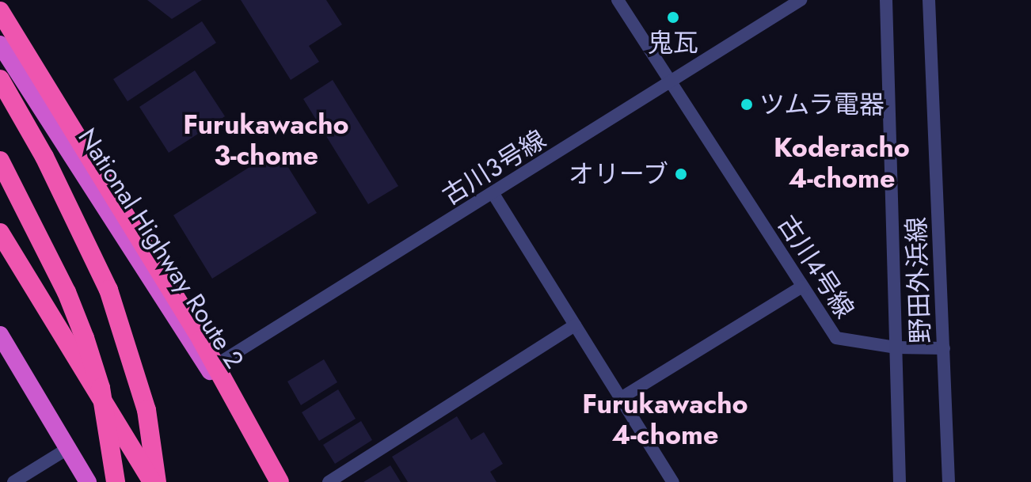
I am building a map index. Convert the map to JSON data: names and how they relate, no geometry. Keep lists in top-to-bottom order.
{
  "streets": {
    "highway": ["National Highway Route 2"],
    "street": ["古川３号線", "古川４号線", "野田外浜線"]
  },
  "crossings": [
    ["古川３号線", "National Highway Route 2"],
    ["古川３号線", "古川４号線"],
    ["古川４号線", "野田外浜線"]
  ],
  "districts": ["Furukawacho 3-chome", "Koderacho 4-chome", "Furukawacho 4-chome"],
  "places": ["鬼瓦", "ツムラ電器", "オリーブ"]
}
